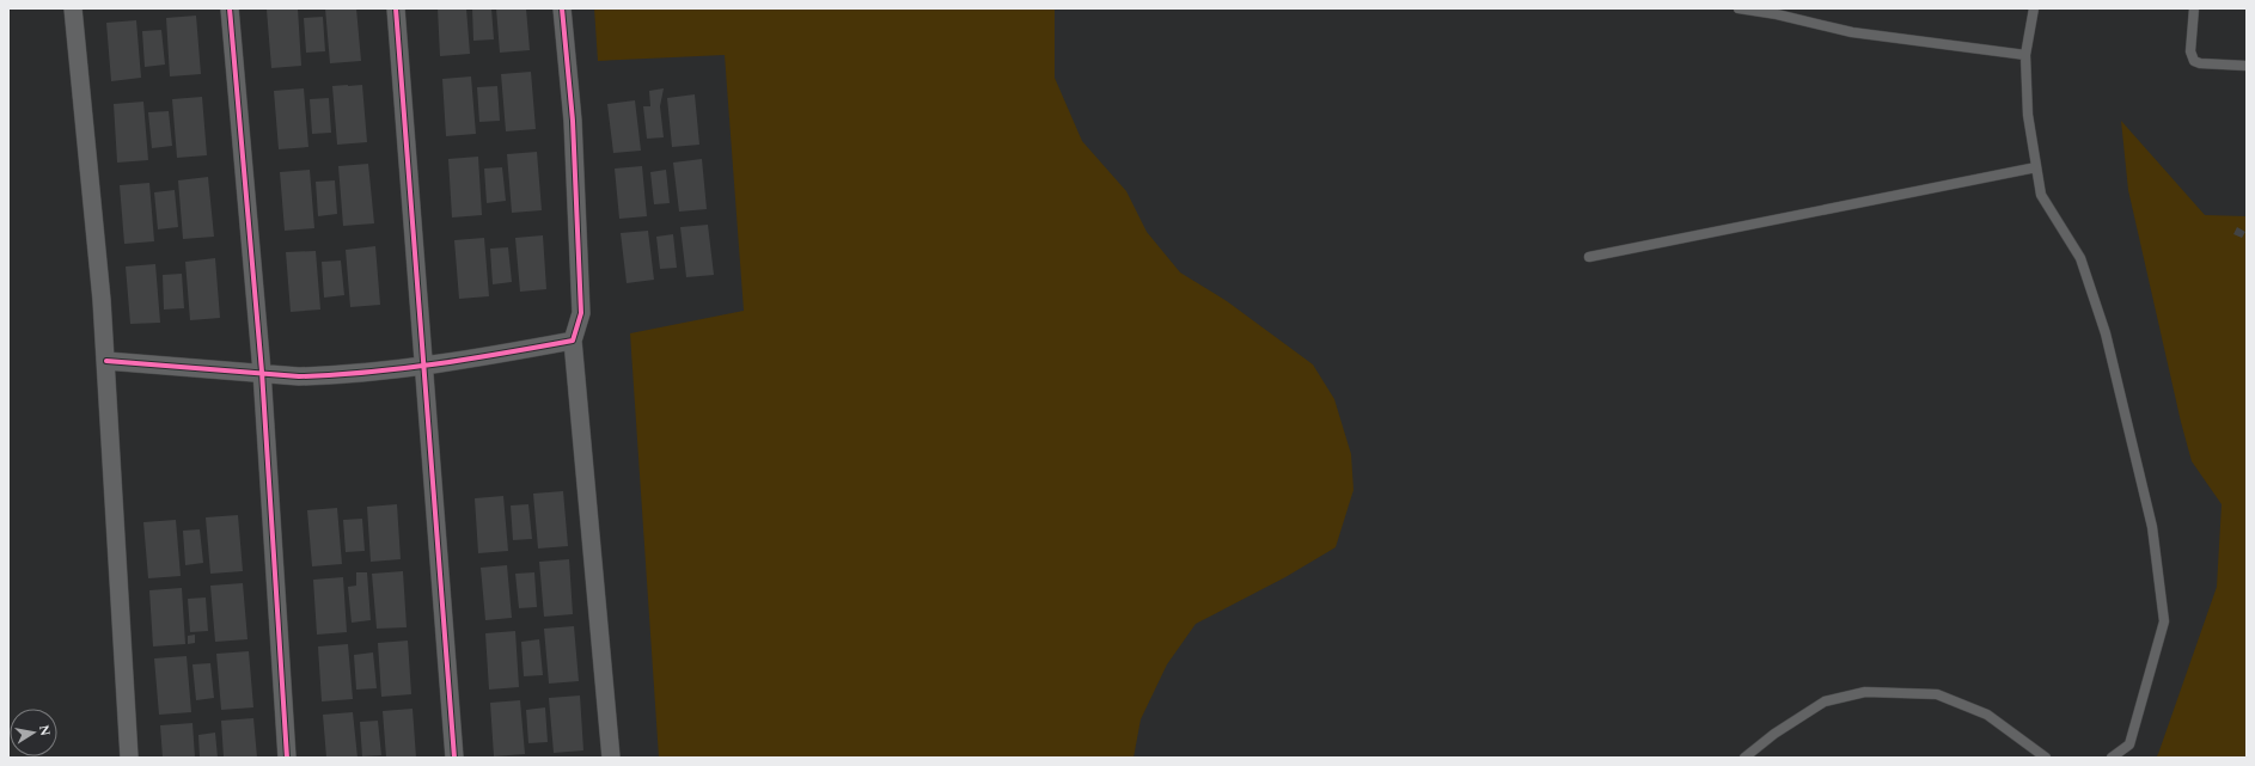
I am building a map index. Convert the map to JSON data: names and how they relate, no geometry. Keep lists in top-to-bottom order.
{
  "north": "right"
}
